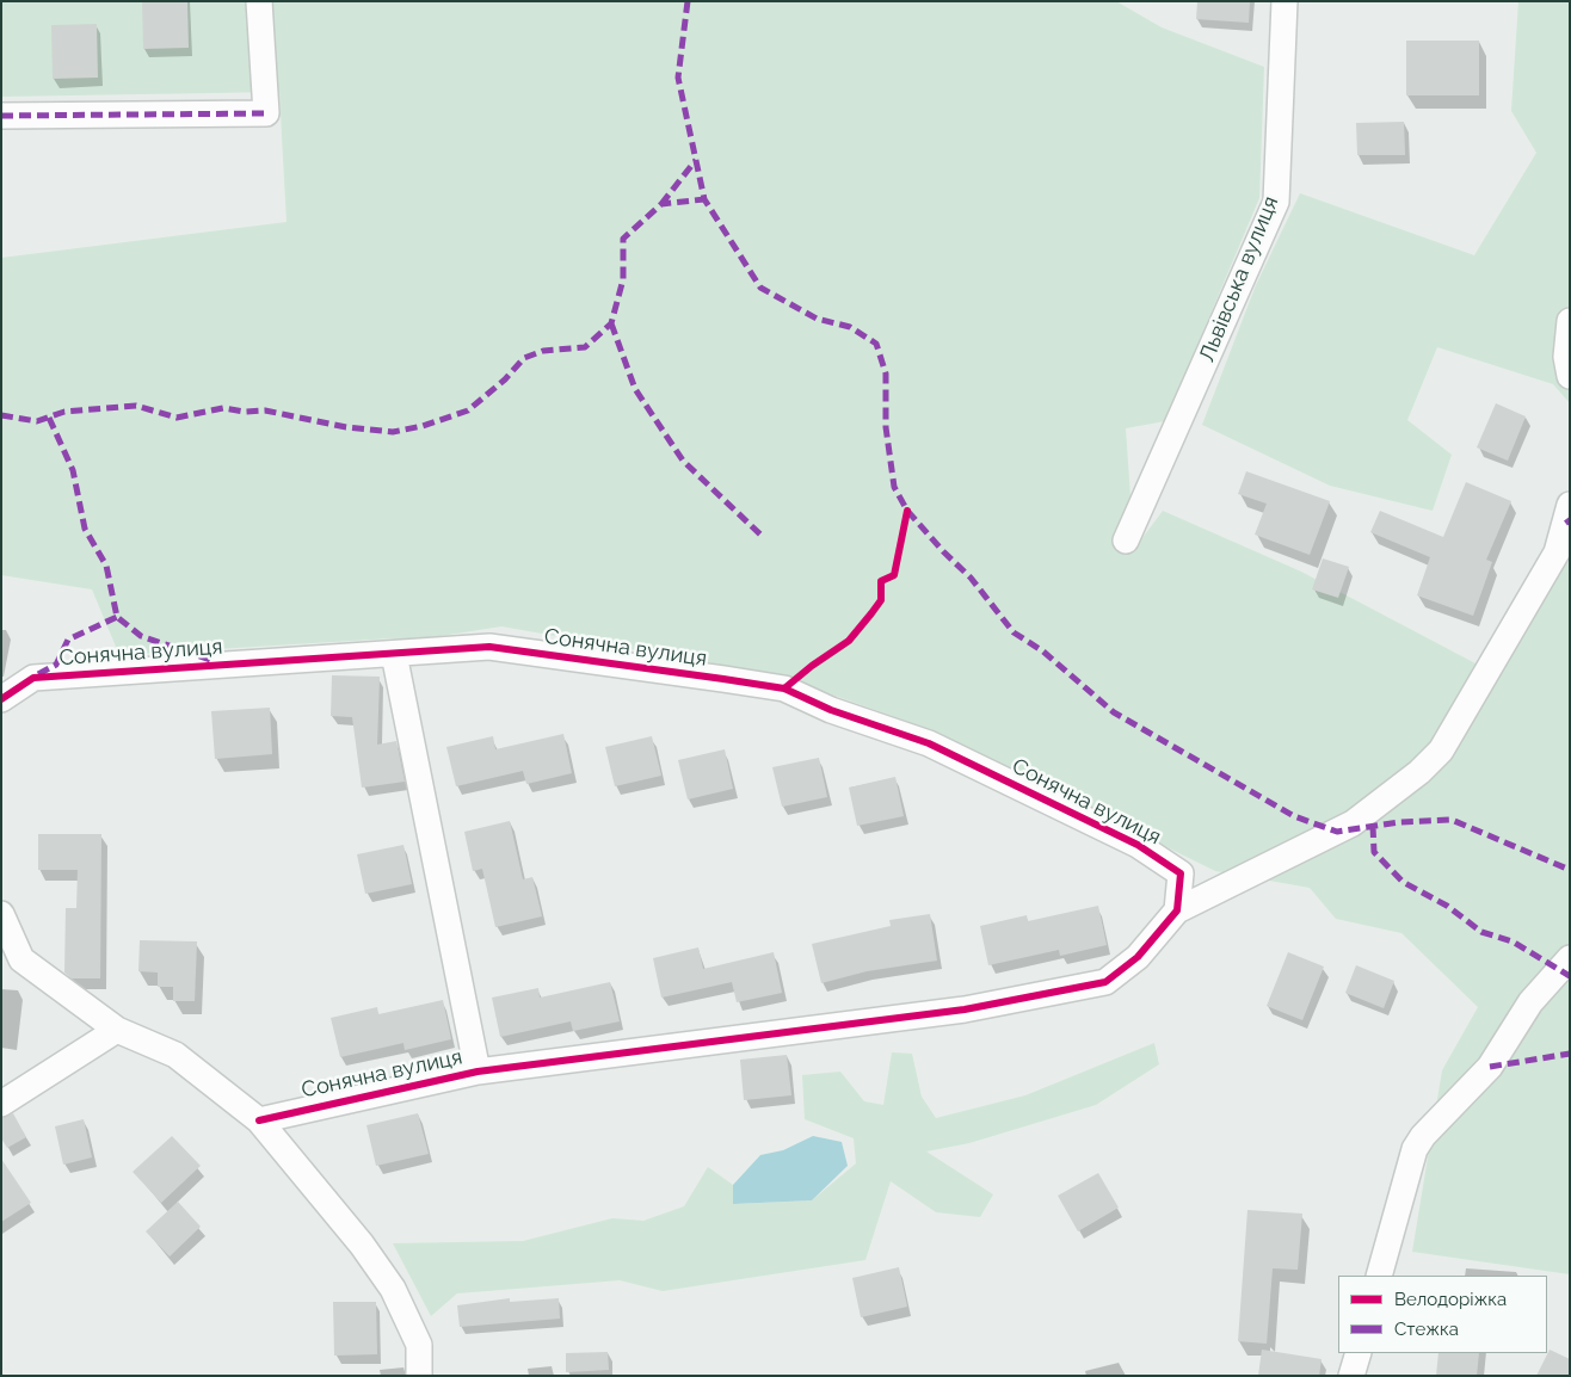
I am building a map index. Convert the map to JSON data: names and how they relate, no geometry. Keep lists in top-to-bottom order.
{
  "streets": {
    "street": ["Львівська вулиця", "Сонячна вулиця"]
  },
  "legend": ["Велодоріжка", "Стежка"]
}
